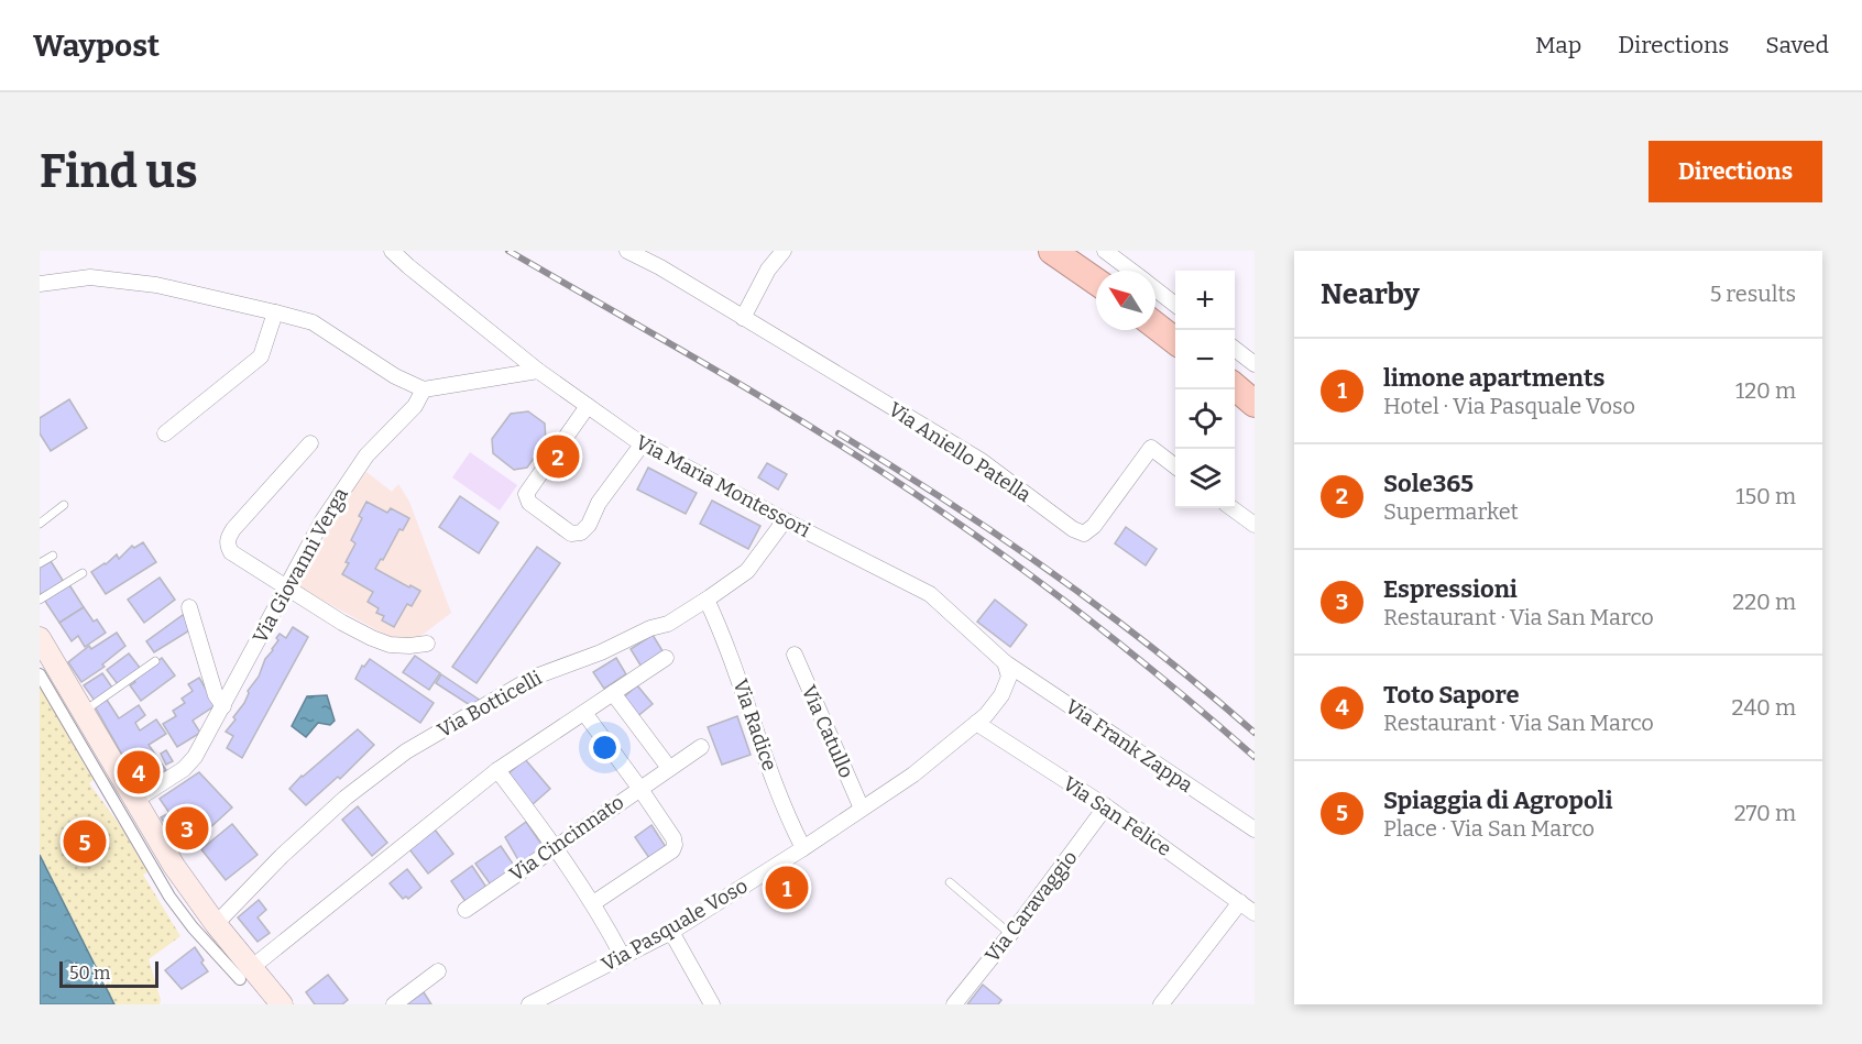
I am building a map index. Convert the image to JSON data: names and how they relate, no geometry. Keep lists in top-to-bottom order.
{
  "streets": {
    "street": [
      "Via Aniello Patella",
      "Via Maria Montessori",
      "Via Giovanni Verga",
      "Via Botticelli",
      "Via Radice",
      "Via Catullo",
      "Via Frank Zappa",
      "Via San Felice",
      "Via Cincinnato",
      "Via Caravaggio",
      "Via Pasquale Voso"
    ]
  },
  "crossings": [
    ["Via Maria Montessori", "Via Botticelli"],
    ["Via Maria Montessori", "Via Frank Zappa"],
    ["Via Botticelli", "Via Radice"],
    ["Via Radice", "Via Pasquale Voso"],
    ["Via Catullo", "Via Pasquale Voso"],
    ["Via San Felice", "Via Caravaggio"],
    ["Via San Felice", "Via Pasquale Voso"]
  ],
  "scale_bar": "50 m",
  "north": "top left",
  "page": {
    "header": "Waypost",
    "nav": ["Map", "Directions", "Saved"],
    "buttons": "Directions",
    "title": "Find us",
    "heading": ["Nearby", "5 results"],
    "map_buttons": ["+", "−"],
    "list": [
      {
        "mark": "1",
        "name": "limone apartments",
        "note": "Hotel · Via Pasquale Voso",
        "value": "120 m"
      },
      {
        "mark": "2",
        "name": "Sole365",
        "note": "Supermarket",
        "value": "150 m"
      },
      {
        "mark": "3",
        "name": "Espressioni",
        "note": "Restaurant · Via San Marco",
        "value": "220 m"
      },
      {
        "mark": "4",
        "name": "Toto Sapore",
        "note": "Restaurant · Via San Marco",
        "value": "240 m"
      },
      {
        "mark": "5",
        "name": "Spiaggia di Agropoli",
        "note": "Place · Via San Marco",
        "value": "270 m"
      }
    ],
    "pins": [
      "2",
      "4",
      "3",
      "5",
      "1"
    ],
    "scale": "50 m"
  }
}
